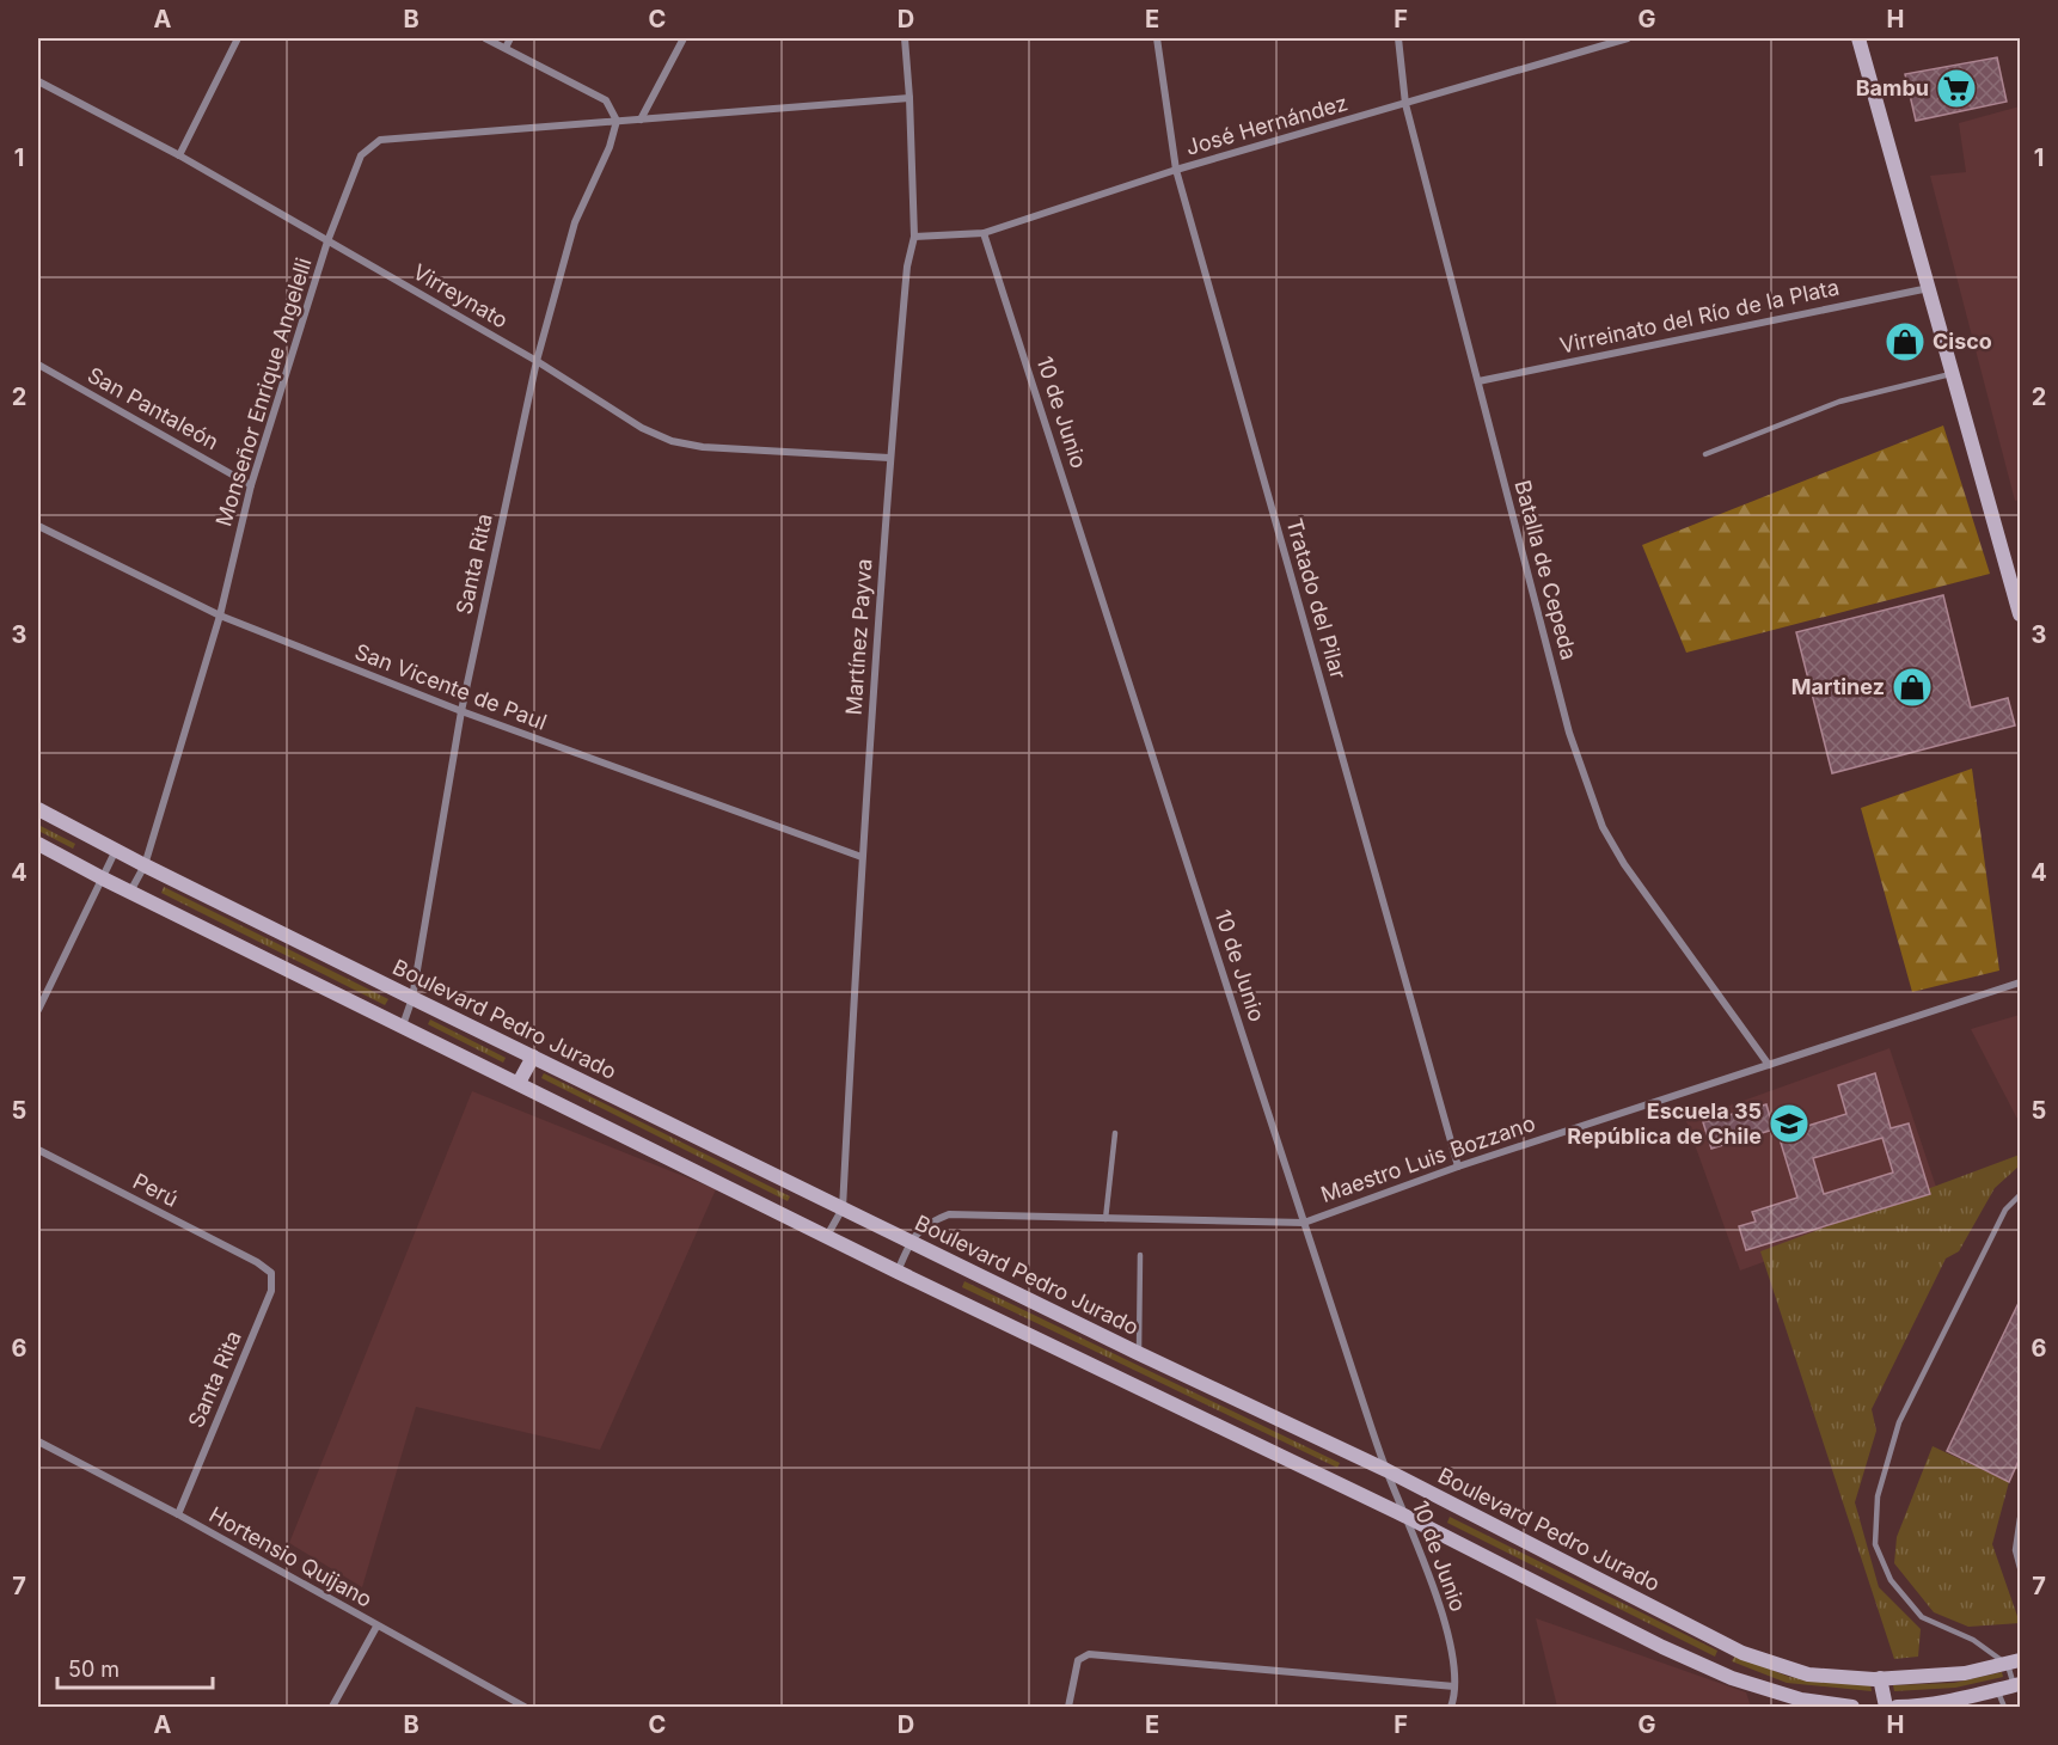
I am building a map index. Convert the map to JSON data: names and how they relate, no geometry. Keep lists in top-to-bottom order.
{
  "streets": {
    "main road": ["Boulevard Pedro Jurado"],
    "street": [
      "José Hernández",
      "Virreynato",
      "Virreinato del Río de la Plata",
      "Monseñor Enrique Angelelli",
      "San Pantaleón",
      "10 de Junio",
      "Santa Rita",
      "Batalla de Cepeda",
      "Tratado del Pilar",
      "Martínez Payva",
      "San Vicente de Paul",
      "Maestro Luis Bozzano",
      "Perú",
      "Hortensio Quijano"
    ]
  },
  "crossings": [
    ["José Hernández", "10 de Junio"],
    ["José Hernández", "Batalla de Cepeda"],
    ["José Hernández", "Tratado del Pilar"],
    ["José Hernández", "Martínez Payva"],
    ["Virreynato", "Monseñor Enrique Angelelli"],
    ["Virreynato", "Santa Rita"],
    ["Virreynato", "Martínez Payva"],
    ["Virreinato del Río de la Plata", "Batalla de Cepeda"],
    ["Monseñor Enrique Angelelli", "San Pantaleón"],
    ["Monseñor Enrique Angelelli", "Santa Rita"],
    ["Monseñor Enrique Angelelli", "San Vicente de Paul"],
    ["Monseñor Enrique Angelelli", "Boulevard Pedro Jurado"],
    ["10 de Junio", "Boulevard Pedro Jurado"],
    ["10 de Junio", "Maestro Luis Bozzano"],
    ["Santa Rita", "San Vicente de Paul"],
    ["Santa Rita", "Boulevard Pedro Jurado"],
    ["Santa Rita", "Perú"],
    ["Santa Rita", "Hortensio Quijano"],
    ["Batalla de Cepeda", "Maestro Luis Bozzano"],
    ["Tratado del Pilar", "Maestro Luis Bozzano"],
    ["Martínez Payva", "San Vicente de Paul"],
    ["Martínez Payva", "Boulevard Pedro Jurado"],
    ["Boulevard Pedro Jurado", "Maestro Luis Bozzano"]
  ],
  "places": {
    "supermarket": ["Bambu"],
    "shop": ["Cisco", "Martinez"],
    "school or university": ["Escuela 35 República de Chile"]
  },
  "scale_bar": "50 m",
  "grid": {
    "columns": [
      "A",
      "B",
      "C",
      "D",
      "E",
      "F",
      "G",
      "H"
    ],
    "rows": [
      "1",
      "2",
      "3",
      "4",
      "5",
      "6",
      "7"
    ]
  }
}
